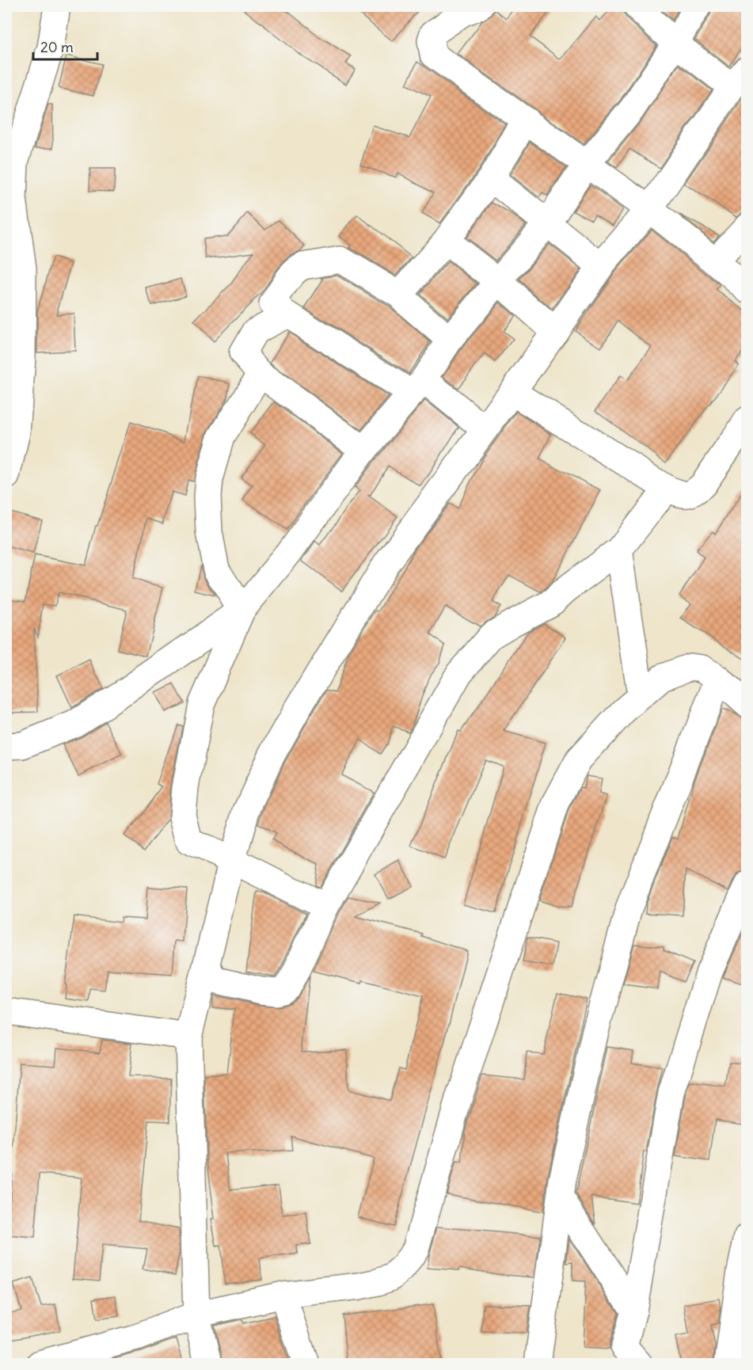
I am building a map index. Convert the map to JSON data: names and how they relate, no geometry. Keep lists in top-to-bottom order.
{
  "scale_bar": "20 m"
}
